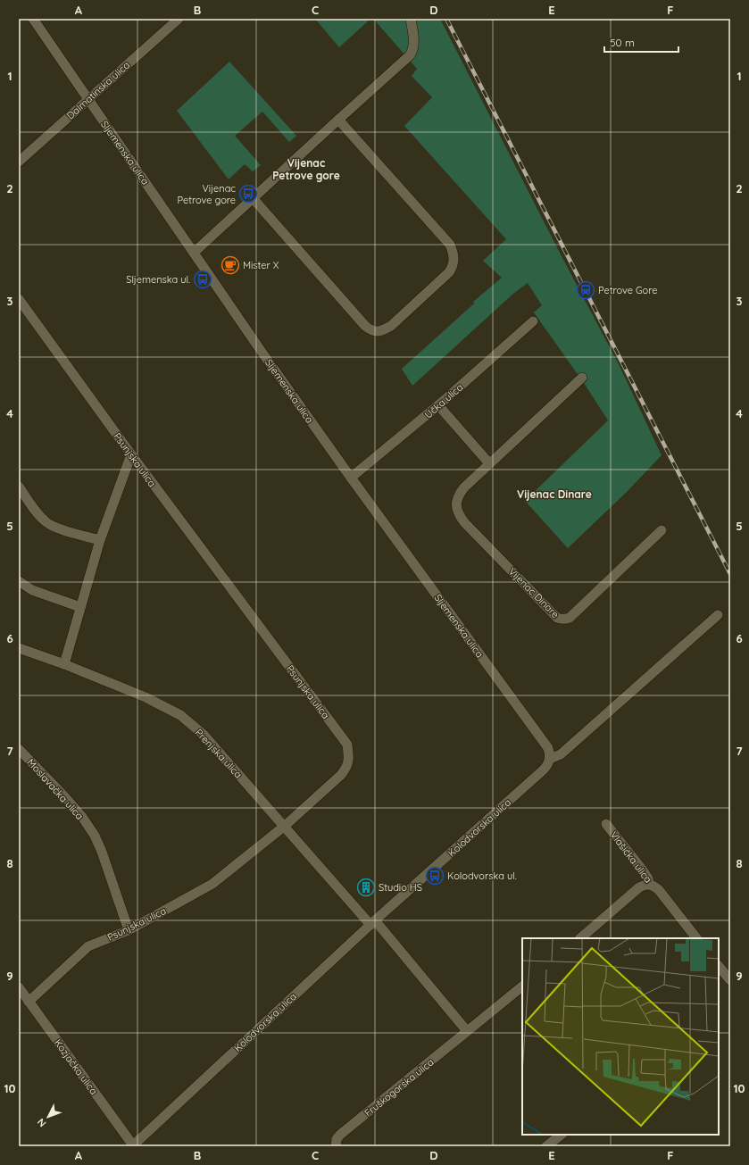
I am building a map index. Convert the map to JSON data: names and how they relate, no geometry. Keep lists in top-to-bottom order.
{
  "streets": {
    "street": [
      "Dalmatinska ulica",
      "Sljemenska ulica",
      "Učka ulica",
      "Psunjska ulica",
      "Vijenac Dinare",
      "Prenjska ulica",
      "Moslavačka ulica",
      "Kolodvorska ulica",
      "Vlašićka ulica",
      "Kozjačka ulica",
      "Fruškogorska ulica"
    ]
  },
  "crossings": [
    ["Dalmatinska ulica", "Sljemenska ulica"],
    ["Sljemenska ulica", "Učka ulica"],
    ["Sljemenska ulica", "Kolodvorska ulica"],
    ["Psunjska ulica", "Prenjska ulica"],
    ["Psunjska ulica", "Moslavačka ulica"],
    ["Psunjska ulica", "Kozjačka ulica"],
    ["Prenjska ulica", "Kolodvorska ulica"],
    ["Kolodvorska ulica", "Kozjačka ulica"]
  ],
  "districts": ["Vijenac Petrove gore", "Vijenac Dinare"],
  "places": {
    "bus stop": ["Vijenac Petrove gore", "Sljemenska ul.", "Kolodvorska ul."],
    "cafe": ["Mister X"],
    "station": ["Petrove Gore"],
    "building": ["Studio HS"]
  },
  "scale_bar": "50 m",
  "north": "bottom left",
  "grid": {
    "columns": [
      "A",
      "B",
      "C",
      "D",
      "E",
      "F"
    ],
    "rows": [
      "1",
      "2",
      "3",
      "4",
      "5",
      "6",
      "7",
      "8",
      "9",
      "10"
    ]
  }
}
